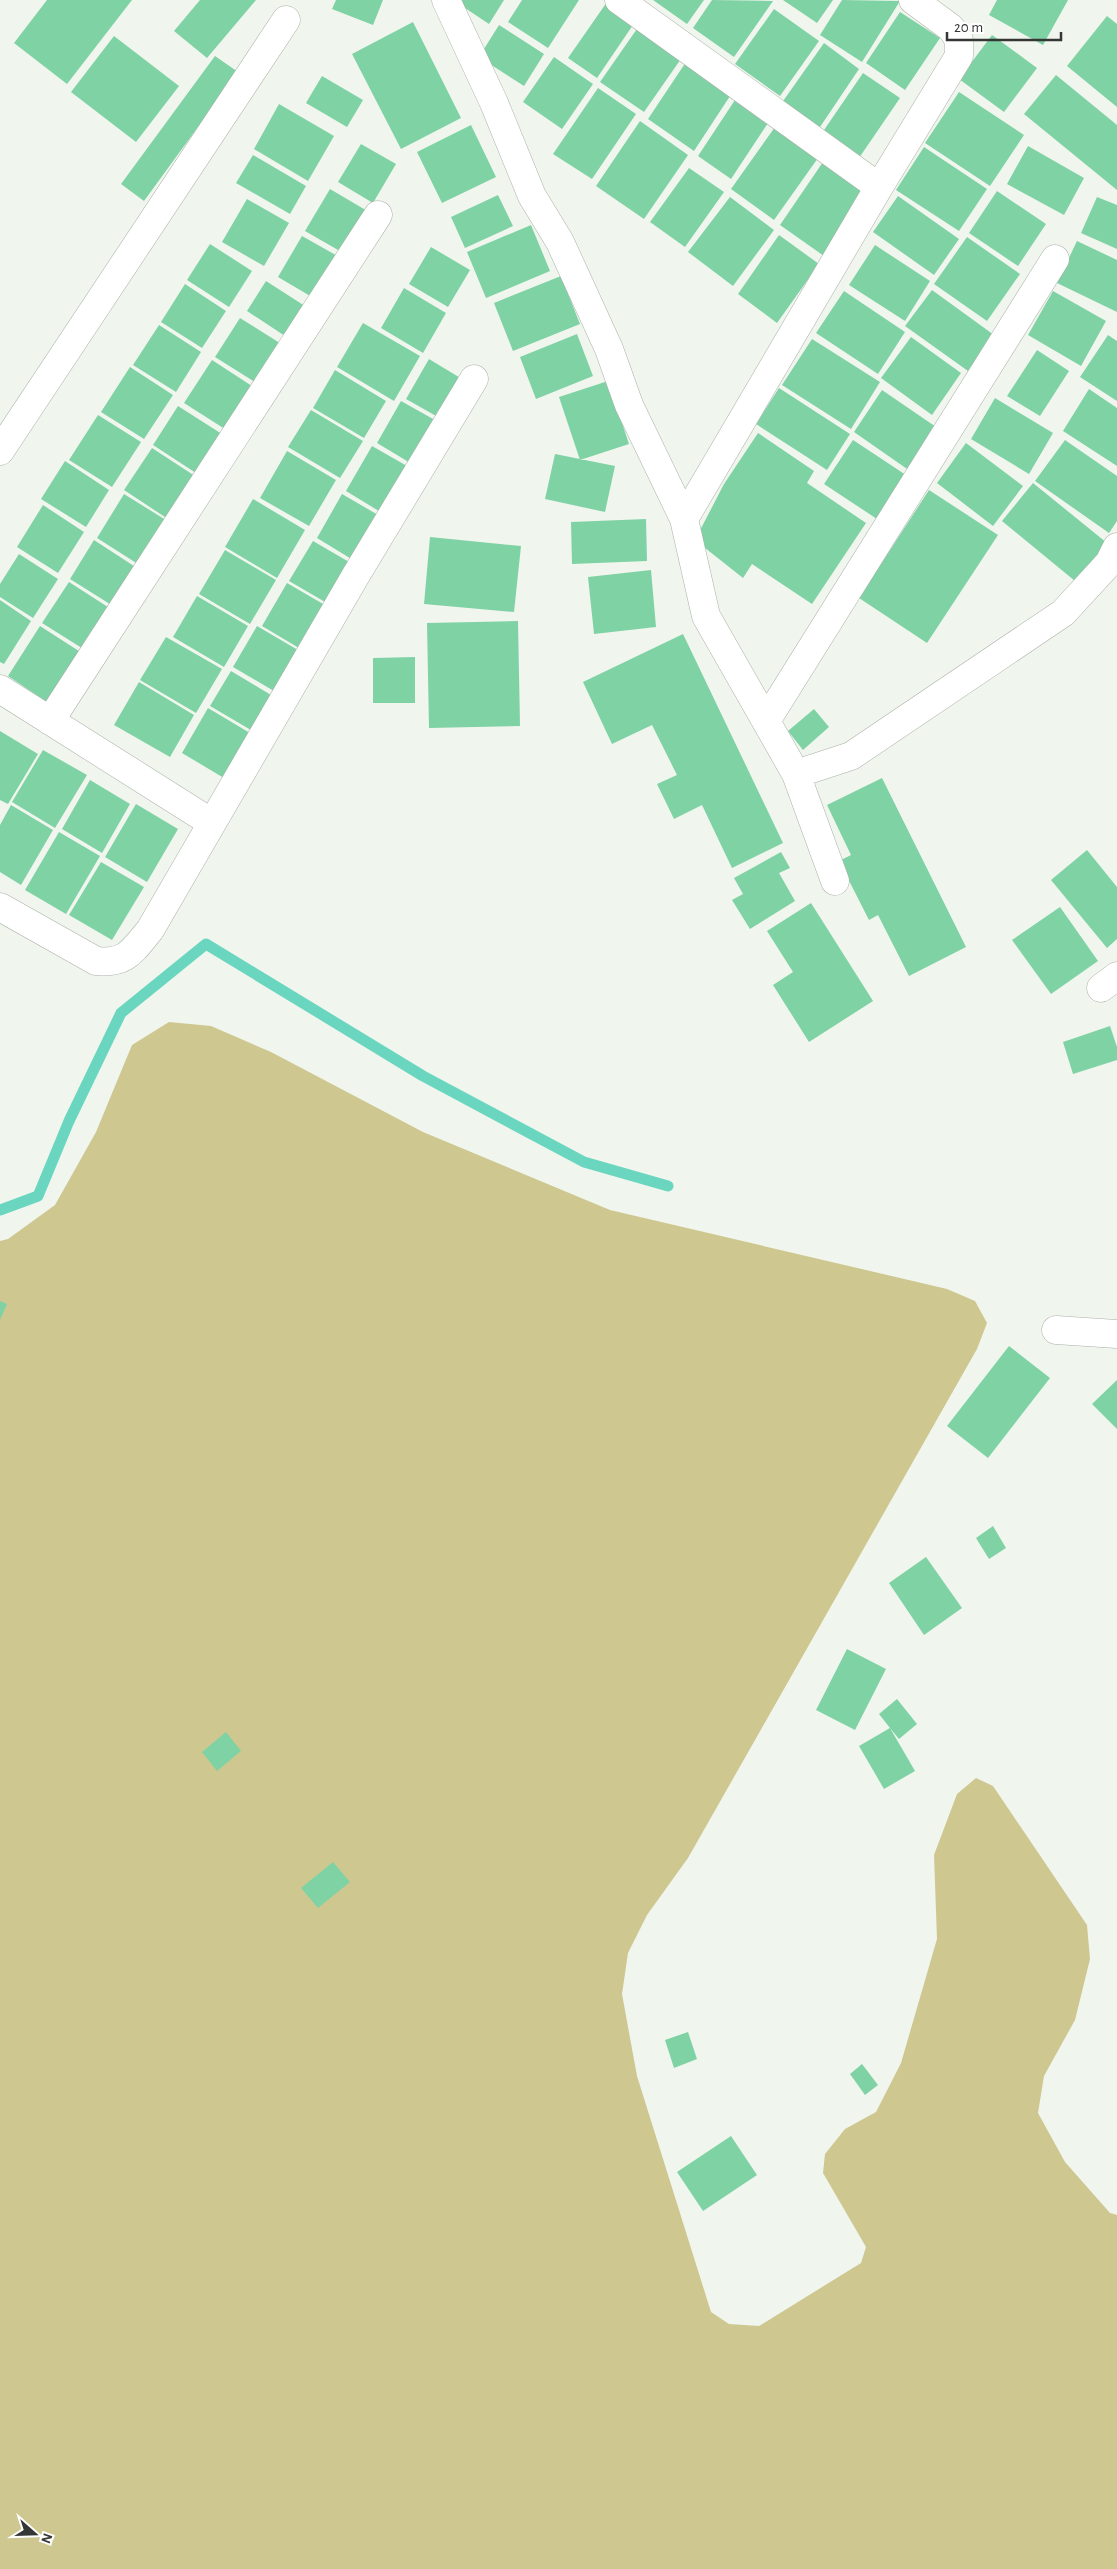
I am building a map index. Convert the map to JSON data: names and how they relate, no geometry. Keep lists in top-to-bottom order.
{
  "scale_bar": "20 m",
  "north": "right"
}
